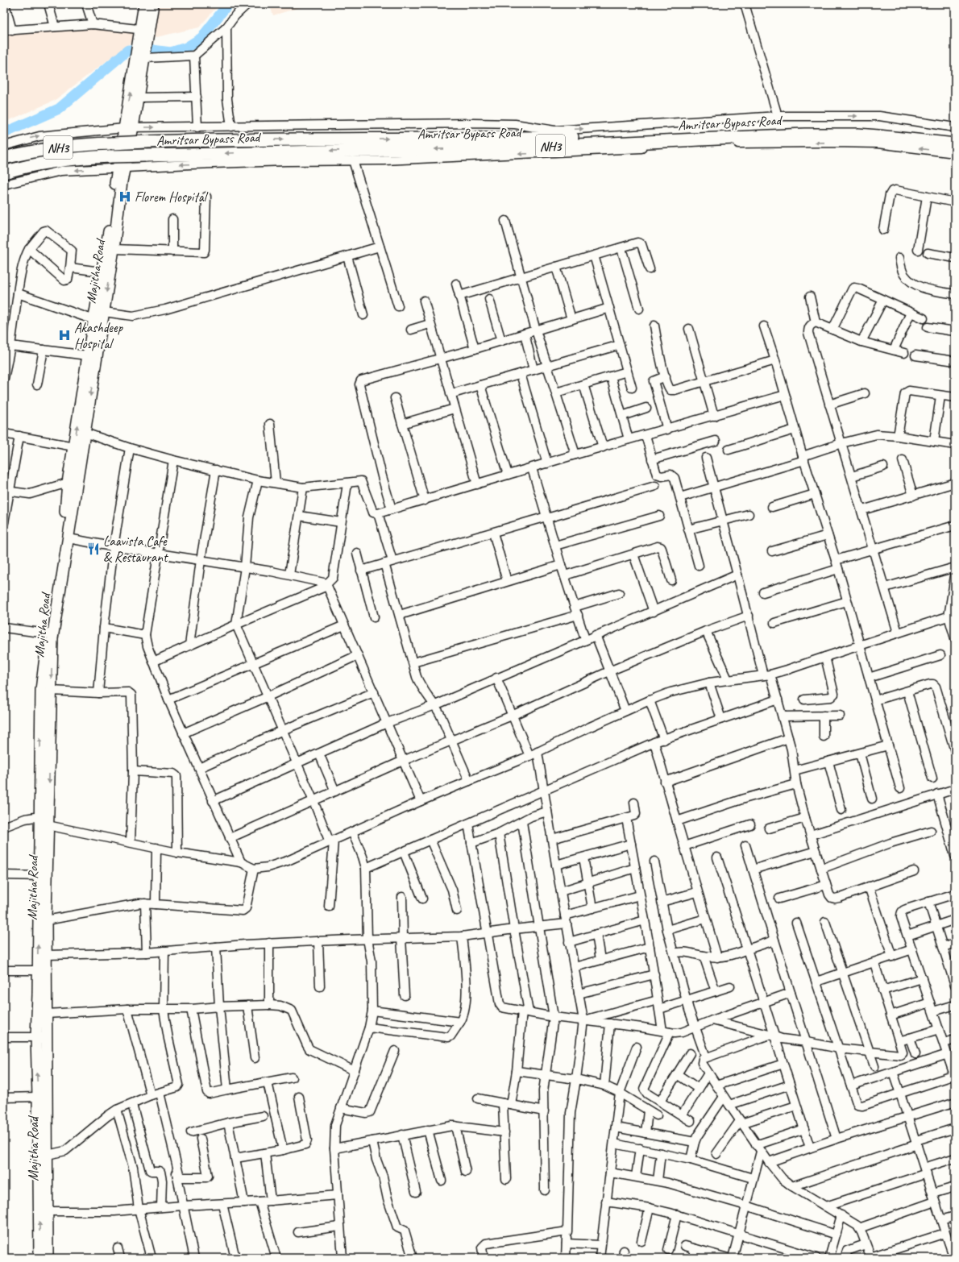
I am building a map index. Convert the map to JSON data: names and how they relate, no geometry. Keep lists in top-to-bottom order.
{
  "streets": {
    "highway": ["Amritsar Bypass Road", "NH3"],
    "main road": ["Majitha Road"]
  },
  "places": {
    "hospital": ["Florem Hospital", "Akashdeep Hospital"],
    "restaurant": ["Laavista Cafe & Restaurant"]
  }
}
